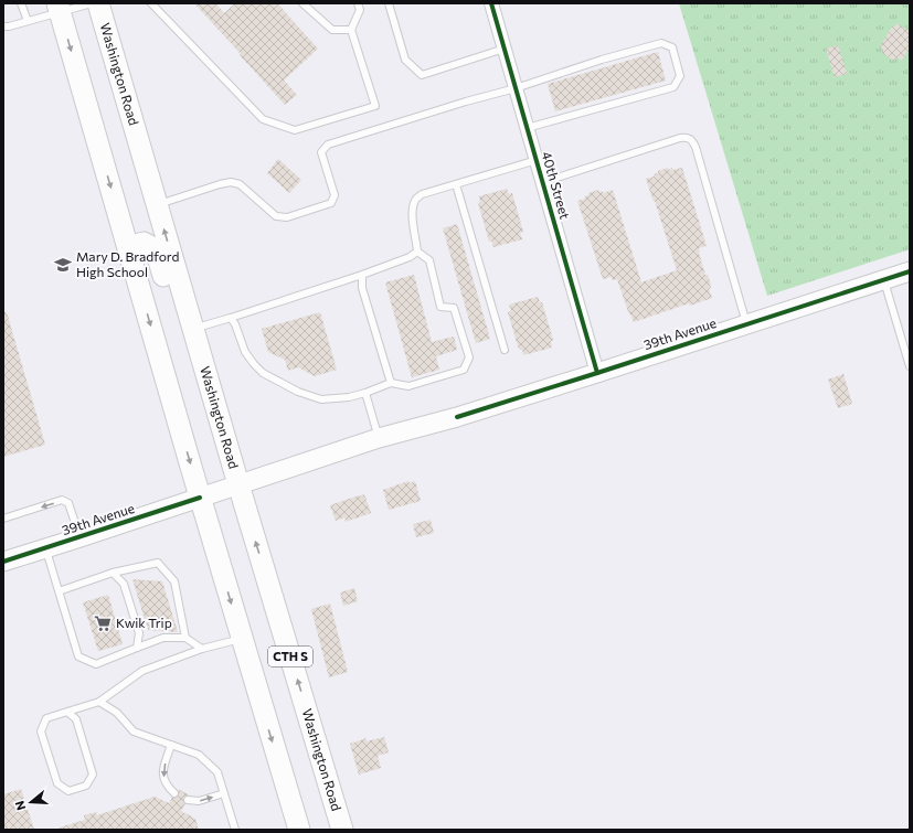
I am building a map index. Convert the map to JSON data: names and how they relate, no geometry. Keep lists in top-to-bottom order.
{
  "streets": {
    "main road": ["Washington Road", "39th Avenue", "CTH S"],
    "street": ["40th Street"]
  },
  "crossings": [
    ["Washington Road", "39th Avenue"],
    ["40th Street", "39th Avenue"],
    ["39th Avenue", "CTH S"]
  ],
  "places": {
    "school or university": ["Mary D. Bradford High School"],
    "supermarket": ["Kwik Trip"]
  },
  "north": "left"
}
